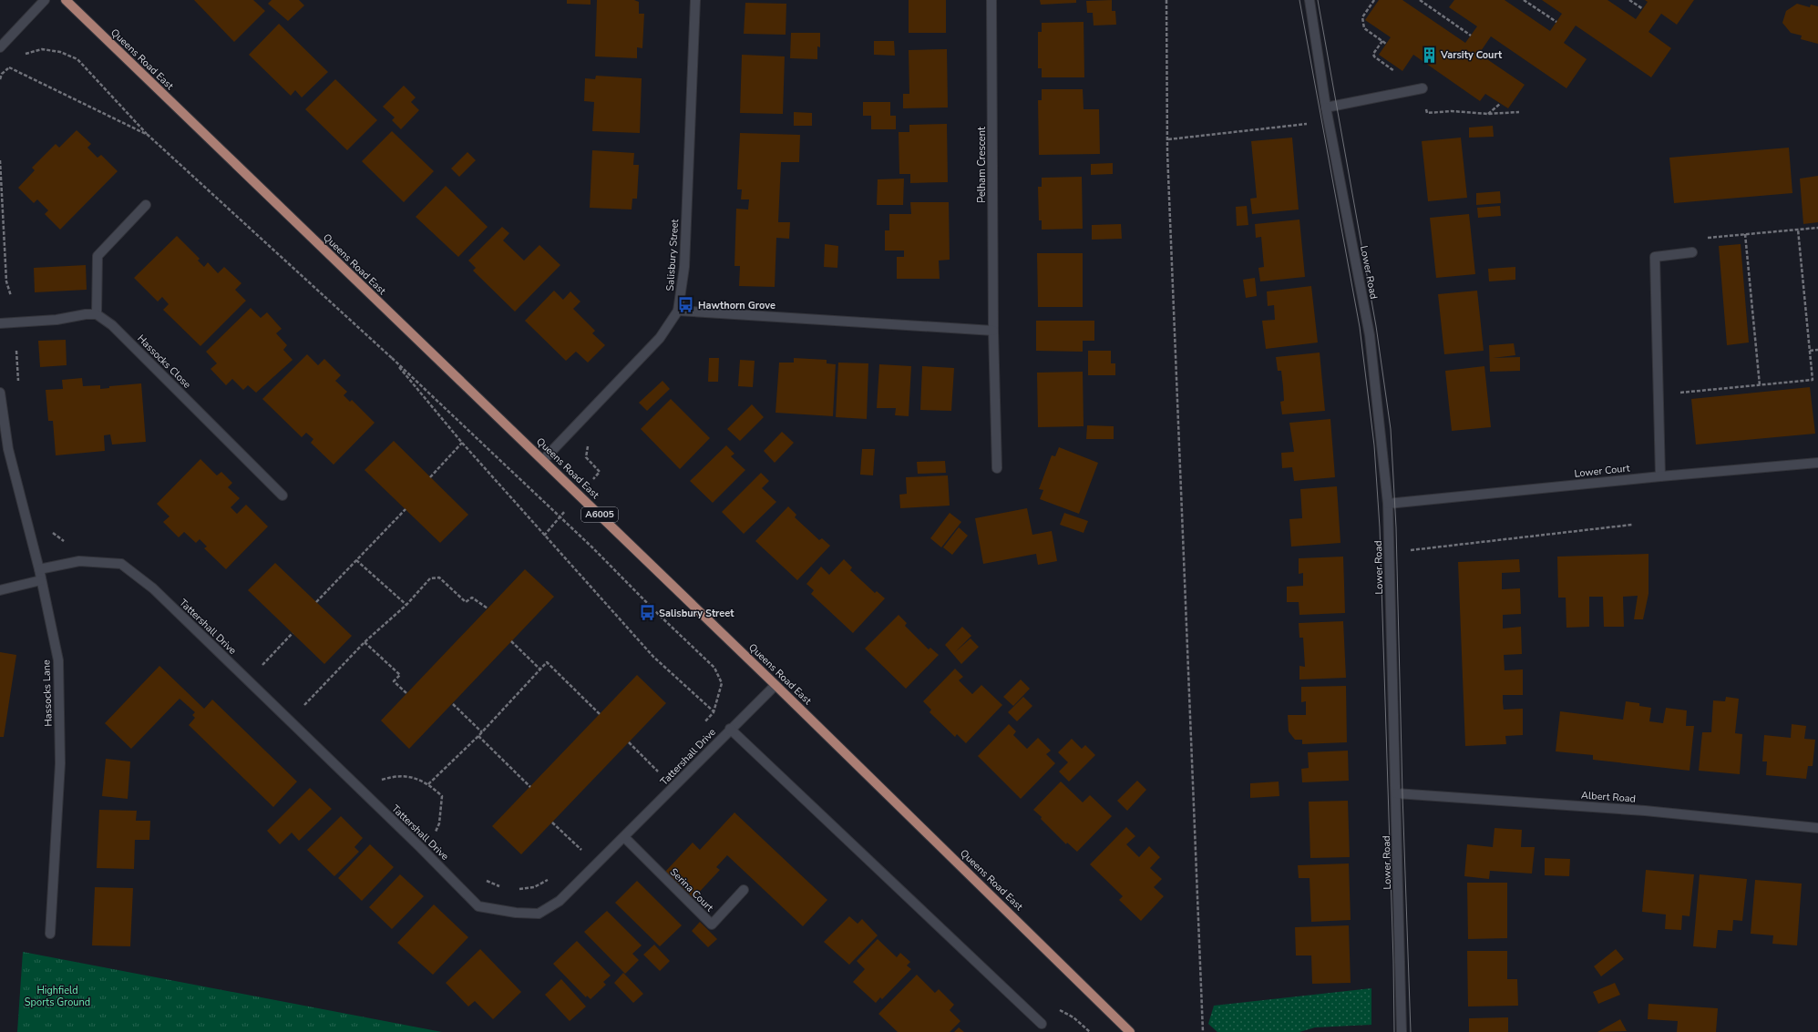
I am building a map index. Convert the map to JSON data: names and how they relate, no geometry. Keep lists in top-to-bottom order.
{
  "streets": {
    "main road": ["Queens Road East", "A6005"],
    "street": [
      "Pelham Crescent",
      "Salisbury Street",
      "Lower Road",
      "Hassocks Close",
      "Lower Court",
      "Tattershall Drive",
      "Hassocks Lane",
      "Albert Road",
      "Serina Court"
    ]
  },
  "crossings": [
    ["Queens Road East", "Salisbury Street"],
    ["Queens Road East", "Tattershall Drive"],
    ["Lower Road", "Lower Court"],
    ["Lower Road", "Albert Road"],
    ["Tattershall Drive", "Hassocks Lane"],
    ["Tattershall Drive", "Serina Court"]
  ],
  "parks": ["Highfield Sports Ground"],
  "places": {
    "building": ["Varsity Court"],
    "bus stop": ["Hawthorn Grove", "Salisbury Street"]
  }
}
